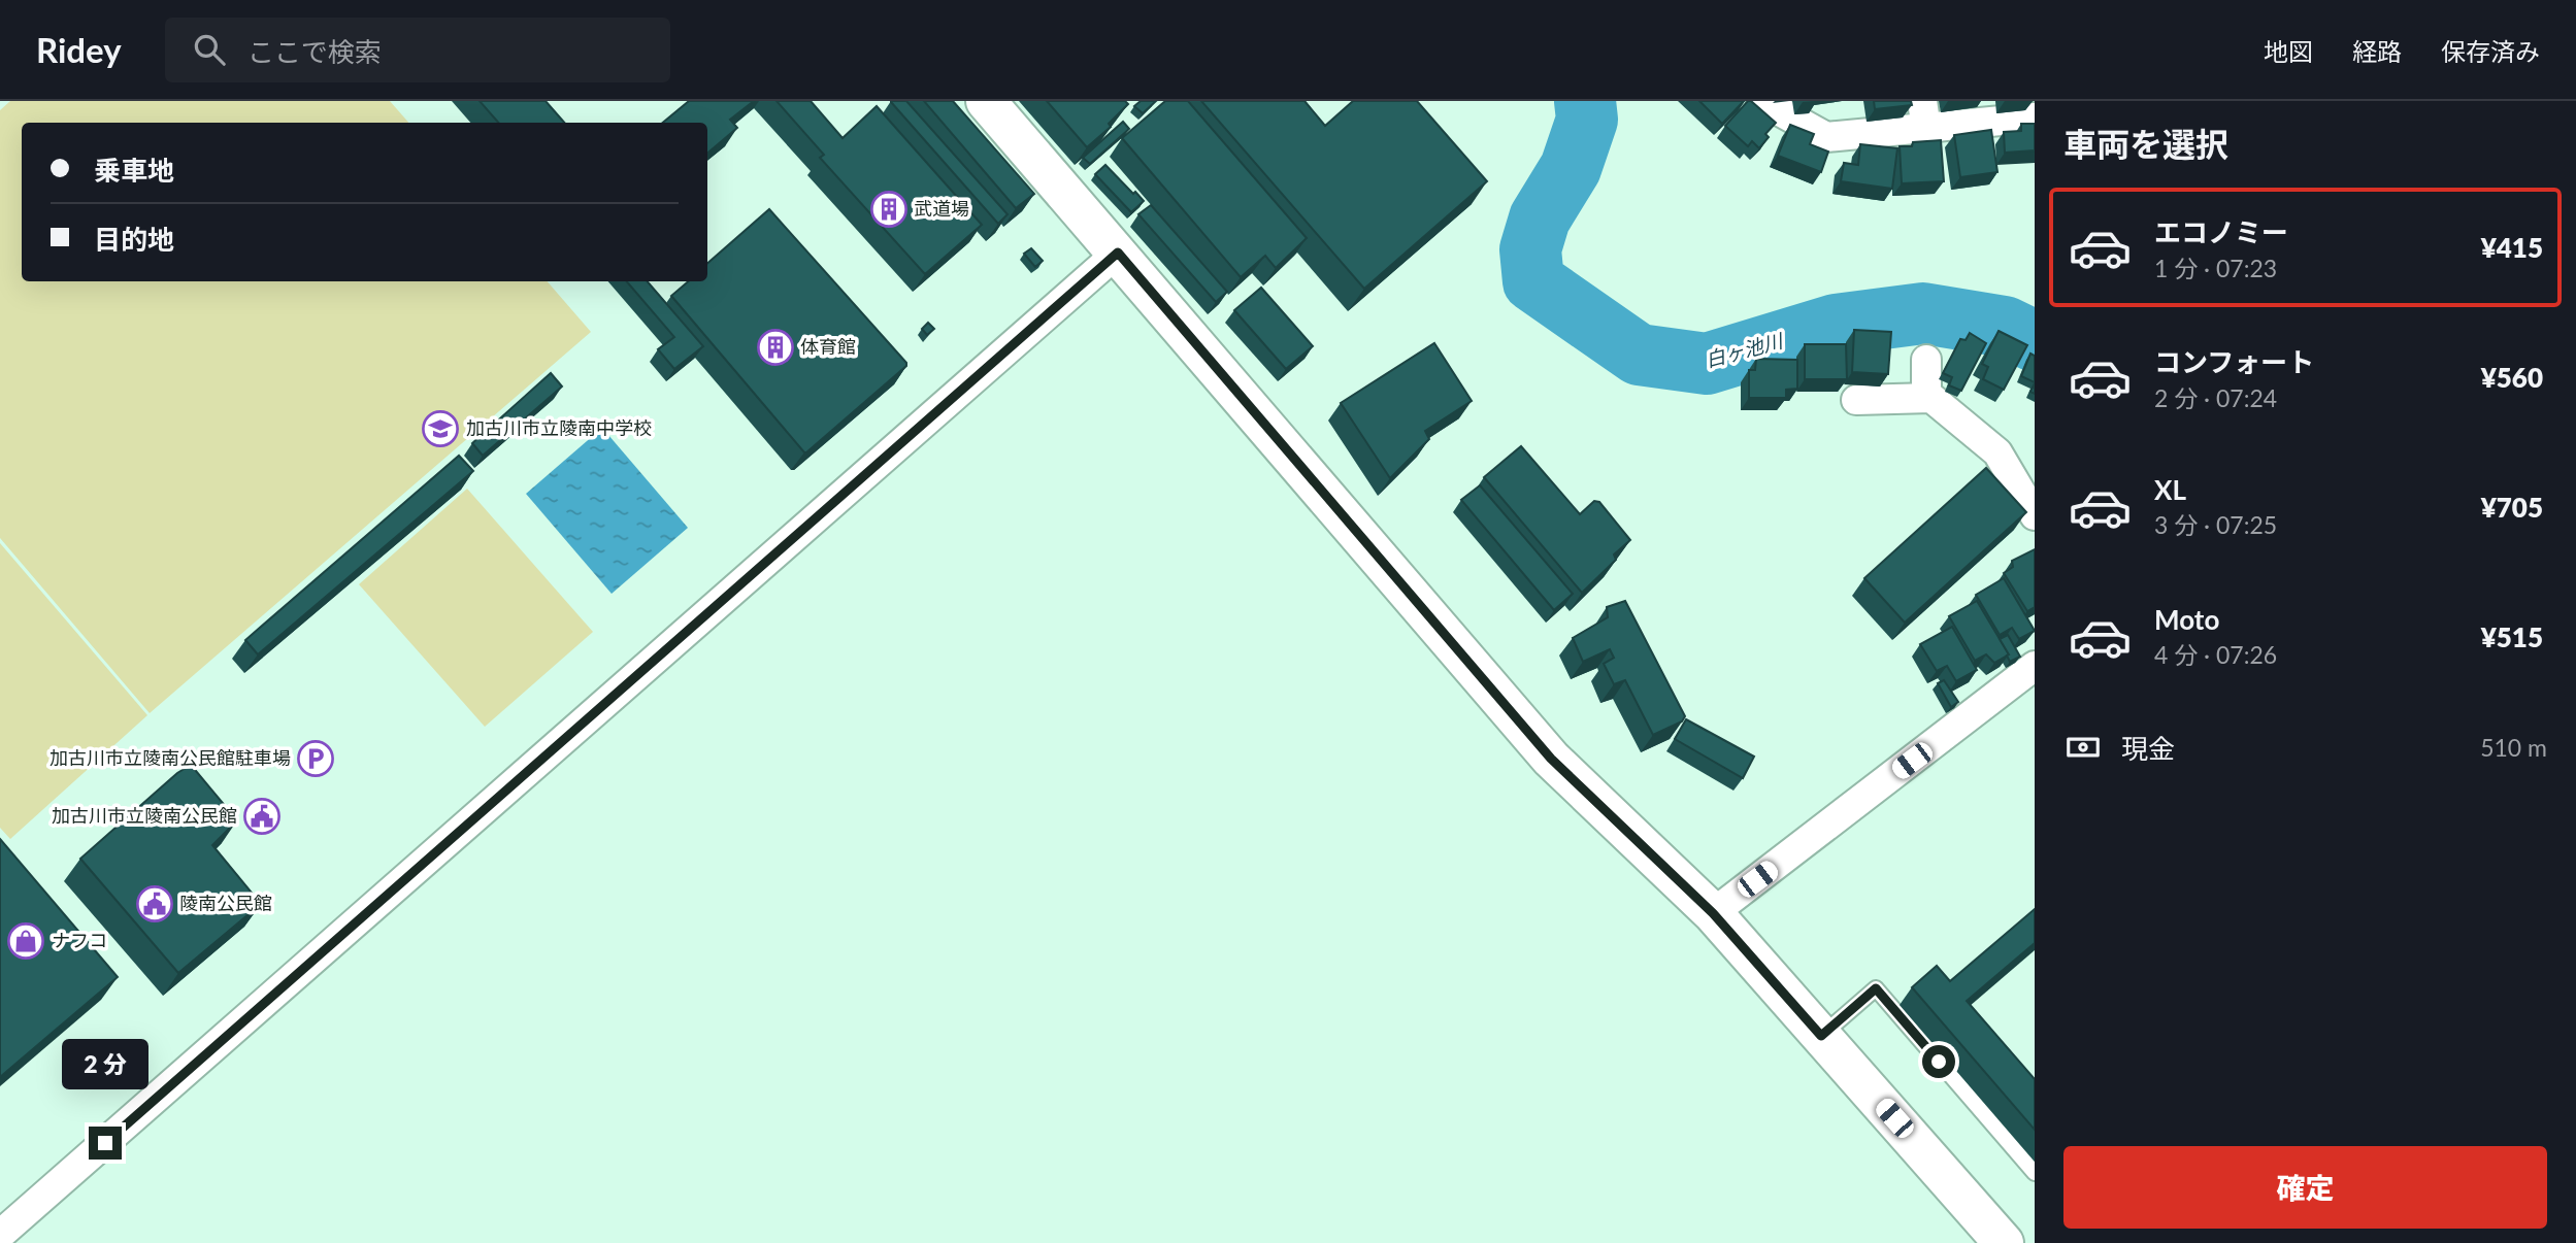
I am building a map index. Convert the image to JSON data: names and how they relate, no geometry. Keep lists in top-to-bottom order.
{
  "water": ["白ヶ池川"],
  "places": {
    "building": ["武道場", "体育館"],
    "school or university": ["加古川市立陵南中学校"],
    "parking": ["加古川市立陵南公民館駐車場"],
    "public building": ["加古川市立陵南公民館", "陵南公民館"],
    "shop": ["ナフコ"]
  },
  "page": {
    "header": "Ridey",
    "search": "ここで検索",
    "nav": ["地図", "経路", "保存済み"],
    "heading": "車両を選択",
    "banner": ["乗車地", "目的地"],
    "list": [
      {
        "name": "エコノミー",
        "note": "1 分 · 07:23",
        "value": "¥415"
      },
      {
        "name": "コンフォート",
        "note": "2 分 · 07:24",
        "value": "¥560"
      },
      {
        "name": "XL",
        "note": "3 分 · 07:25",
        "value": "¥705"
      },
      {
        "name": "Moto",
        "note": "4 分 · 07:26",
        "value": "¥515"
      }
    ],
    "pay": ["現金", "510 m"],
    "bubble": "2 分",
    "buttons": "確定"
  }
}
